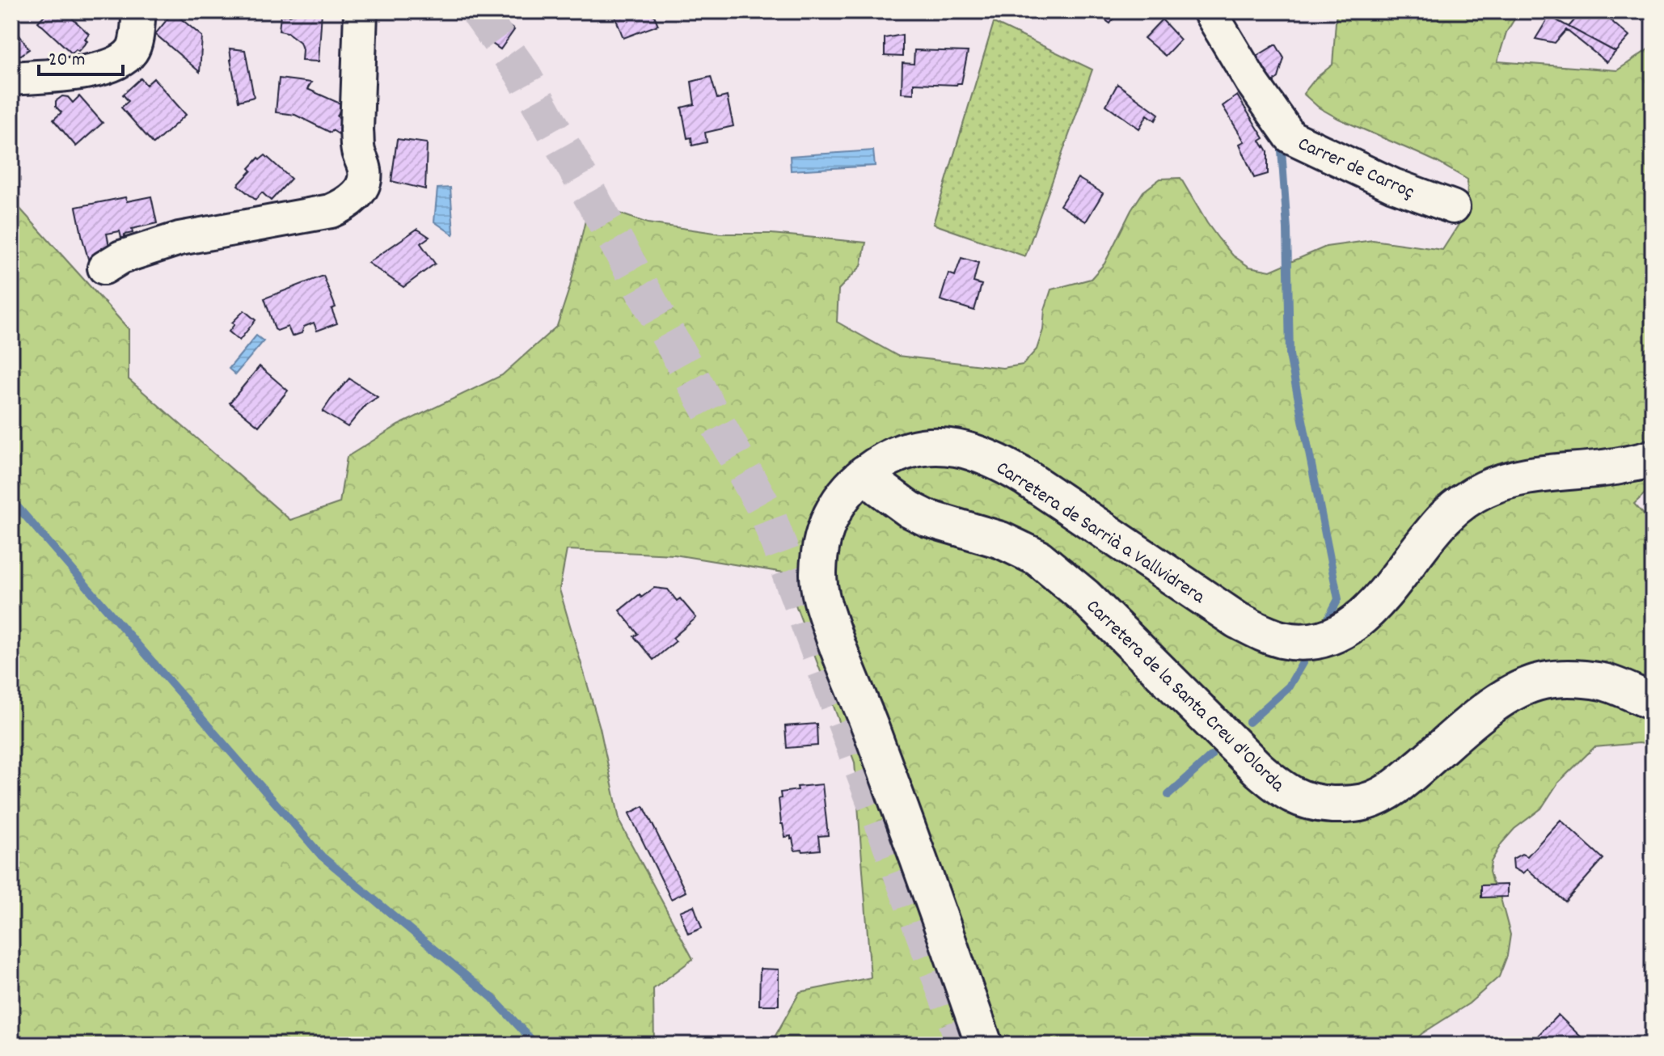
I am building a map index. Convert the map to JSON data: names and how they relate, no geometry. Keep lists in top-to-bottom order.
{
  "streets": {
    "main road": ["Carretera de Sarrià a Vallvidrera", "Carretera de la Santa Creu d'Olorda"],
    "street": ["Carrer de Carroç"]
  },
  "crossings": [
    ["Carretera de Sarrià a Vallvidrera", "Carretera de la Santa Creu d'Olorda"]
  ],
  "scale_bar": "20 m"
}
